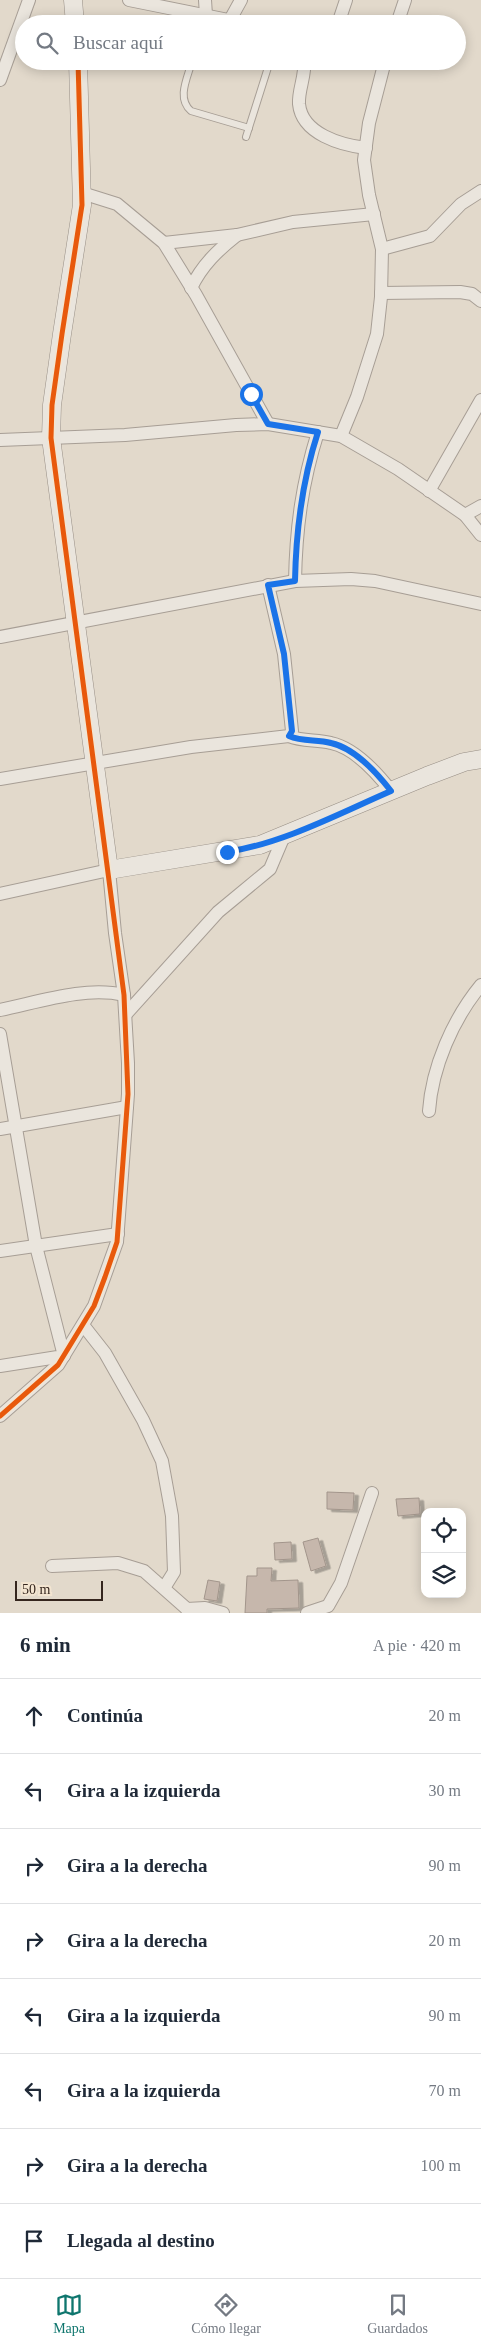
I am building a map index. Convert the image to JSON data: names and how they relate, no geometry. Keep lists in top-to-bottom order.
{
  "scale_bar": "50 m",
  "page": {
    "search": "Buscar aquí",
    "scale": "50 m",
    "heading": ["6 min", "A pie · 420 m"],
    "list": [
      ["Continúa", "20 m"],
      ["Gira a la izquierda", "30 m"],
      ["Gira a la derecha", "90 m"],
      ["Gira a la derecha", "20 m"],
      ["Gira a la izquierda", "90 m"],
      ["Gira a la izquierda", "70 m"],
      ["Gira a la derecha", "100 m"],
      "Llegada al destino"
    ],
    "nav": ["Mapa", "Cómo llegar", "Guardados"]
  }
}
